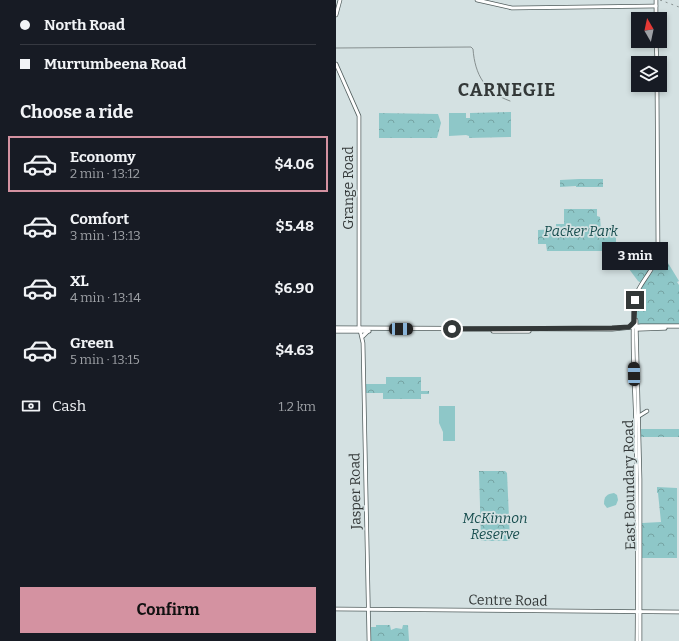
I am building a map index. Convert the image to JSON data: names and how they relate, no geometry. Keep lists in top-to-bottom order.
{
  "streets": {
    "main road": [
      "Grange Road",
      "East Boundary Road",
      "Jasper Road",
      "Centre Road"
    ]
  },
  "crossings": [
    ["Grange Road", "Jasper Road"],
    ["East Boundary Road", "Centre Road"],
    ["Jasper Road", "Centre Road"]
  ],
  "districts": ["CARNEGIE"],
  "parks": ["Packer Park", "McKinnon Reserve"],
  "north": "top",
  "page": {
    "banner": ["North Road", "Murrumbeena Road"],
    "heading": "Choose a ride",
    "list": [
      {
        "name": "Economy",
        "note": "2 min · 13:12",
        "value": "$4.06"
      },
      {
        "name": "Comfort",
        "note": "3 min · 13:13",
        "value": "$5.48"
      },
      {
        "name": "XL",
        "note": "4 min · 13:14",
        "value": "$6.90"
      },
      {
        "name": "Green",
        "note": "5 min · 13:15",
        "value": "$4.63"
      }
    ],
    "bubble": "3 min",
    "pay": ["Cash", "1.2 km"],
    "buttons": "Confirm"
  }
}
